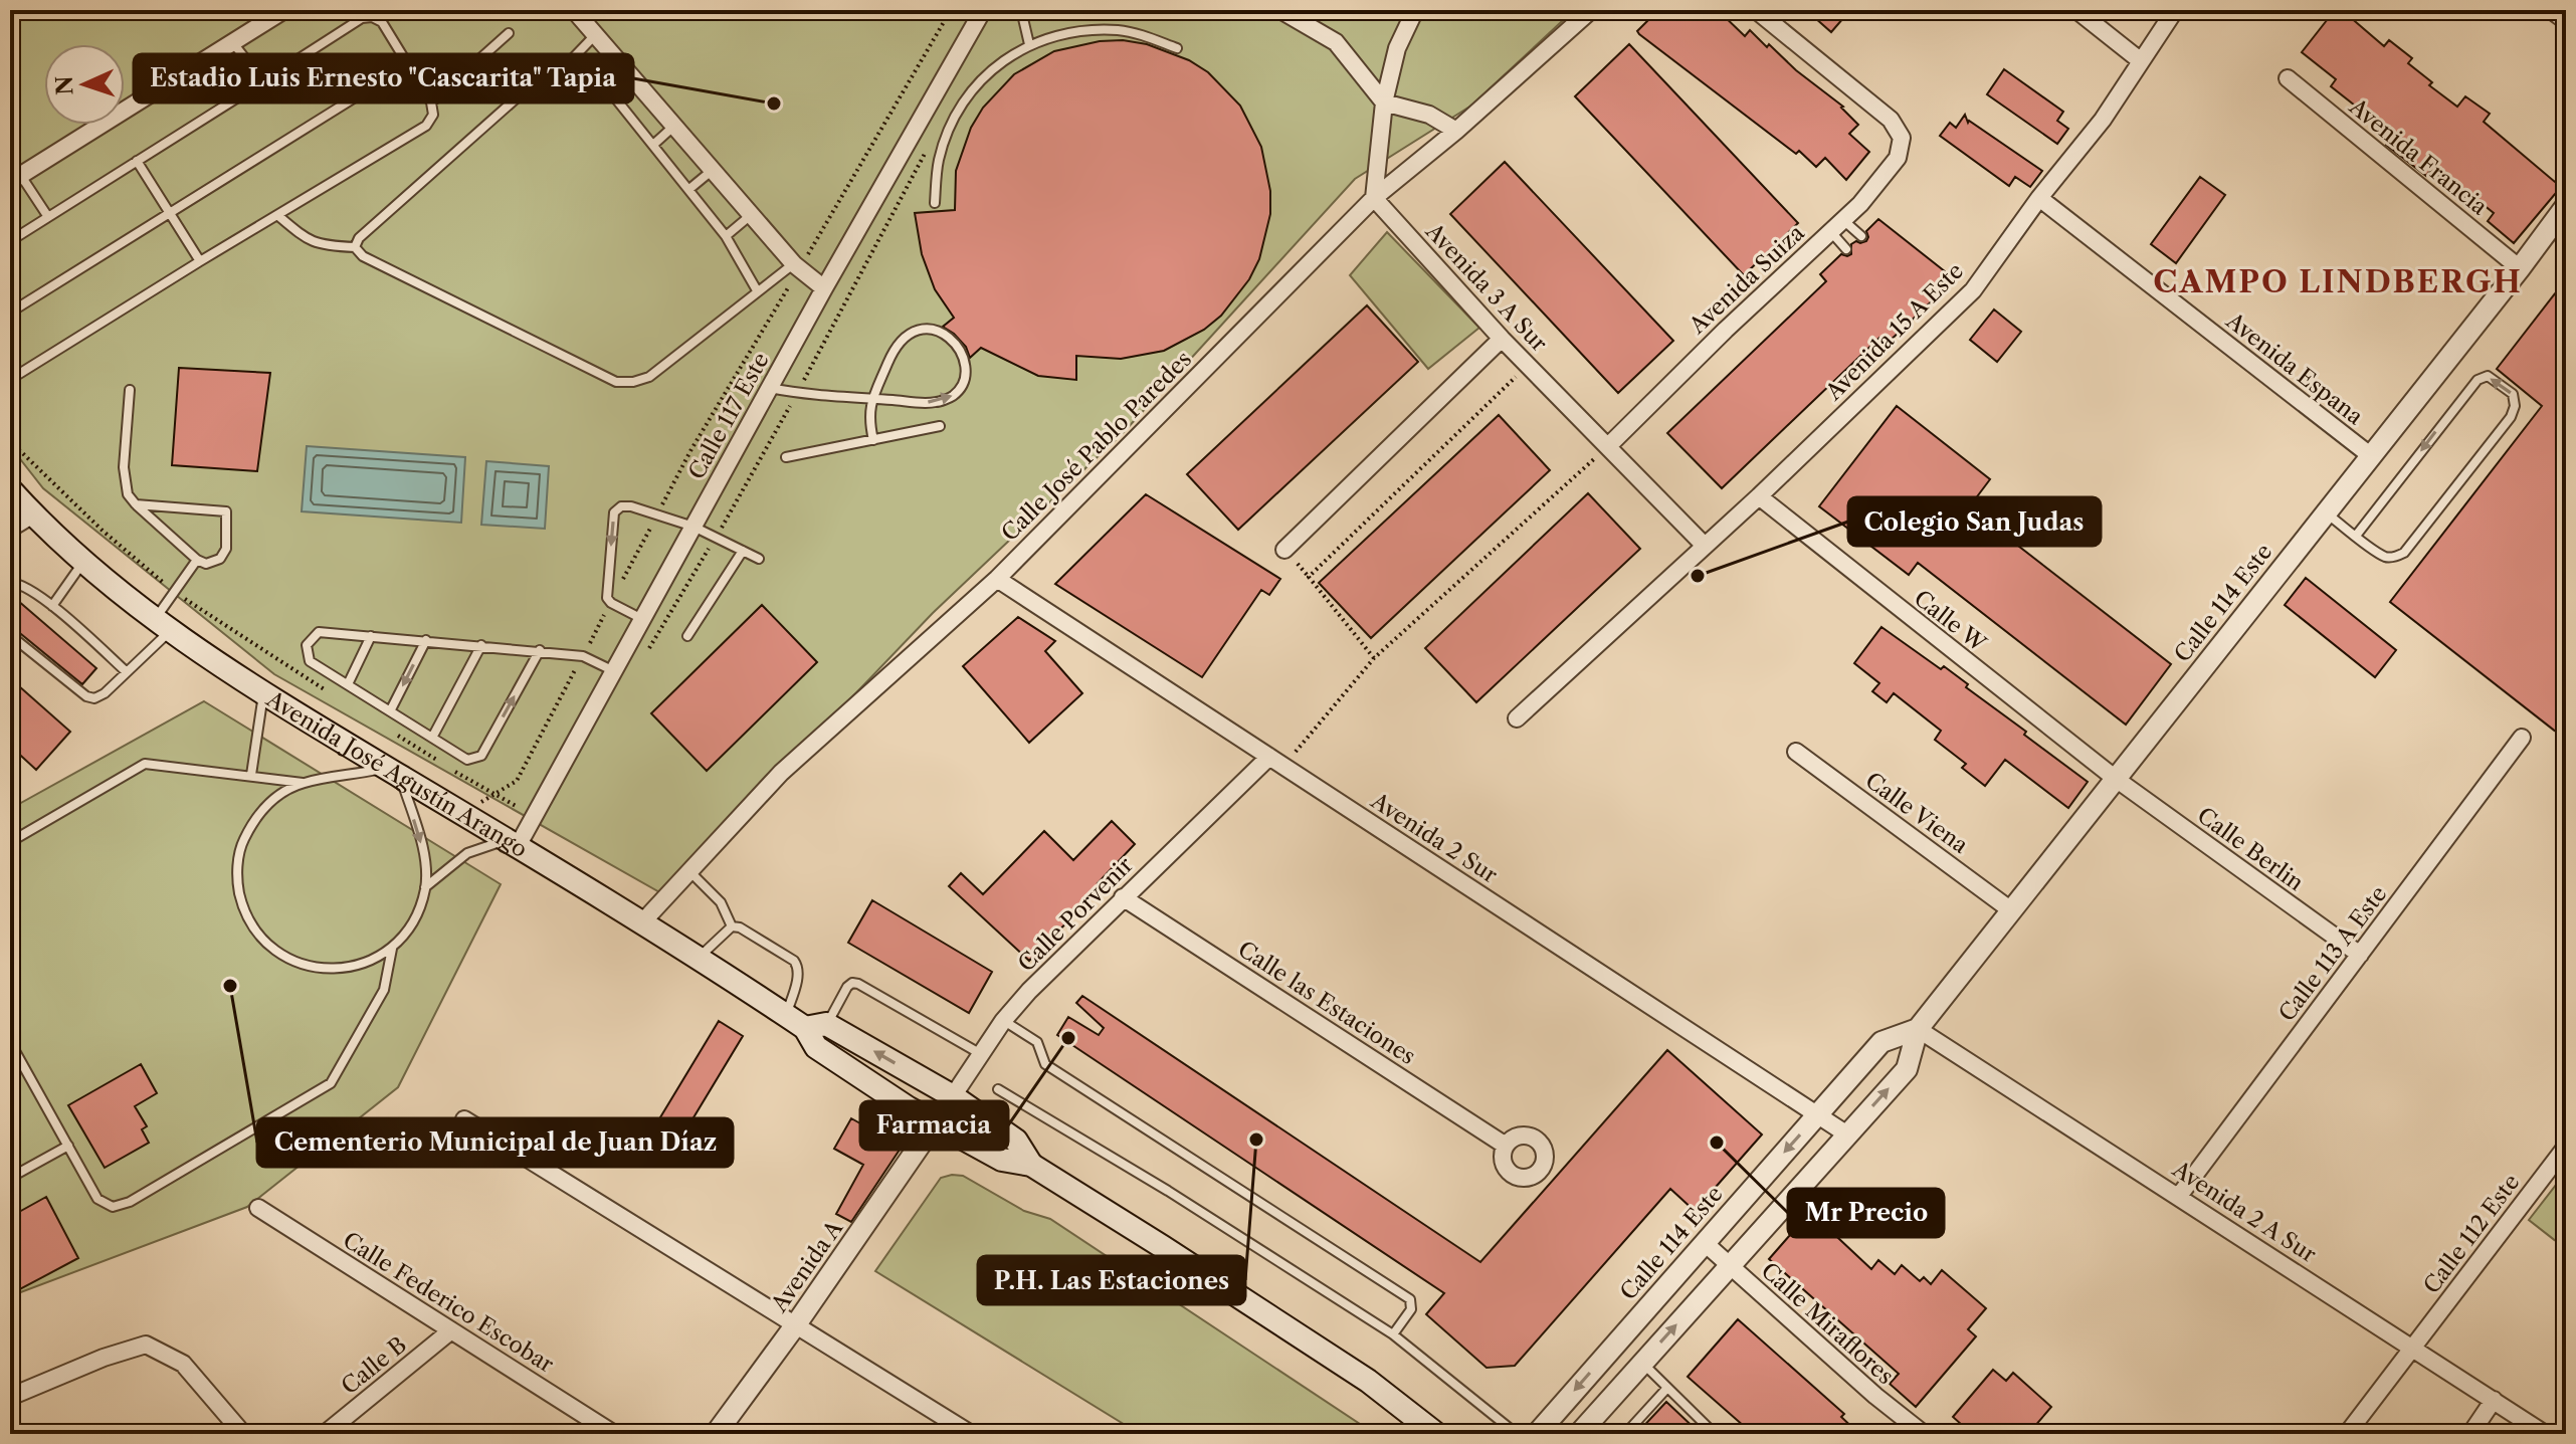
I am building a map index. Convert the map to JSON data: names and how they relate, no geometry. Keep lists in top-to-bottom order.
{
  "streets": {
    "main road": ["Avenida José Agustín Arango"],
    "street": [
      "Avenida Francia",
      "Avenida Suiza",
      "Avenida 3 A Sur",
      "Avenida 15 A Este",
      "Avenida Espana",
      "Calle 117 Este",
      "Calle José Pablo Paredes",
      "Calle 114 Este",
      "Calle W",
      "Calle Viena",
      "Avenida 2 Sur",
      "Calle Berlin",
      "Calle Porvenir",
      "Calle 113 A Este",
      "Calle las Estaciones",
      "Avenida 2 A Sur",
      "Calle 112 Este",
      "Avenida A",
      "Calle Federico Escobar",
      "Calle Miraflores",
      "Calle B"
    ]
  },
  "crossings": [
    ["Avenida Francia", "Calle 114 Este"],
    ["Avenida Suiza", "Avenida 3 A Sur"],
    ["Avenida 3 A Sur", "Avenida 15 A Este"],
    ["Avenida 3 A Sur", "Calle José Pablo Paredes"],
    ["Avenida 15 A Este", "Avenida Espana"],
    ["Avenida 15 A Este", "Calle W"],
    ["Avenida Espana", "Calle 114 Este"],
    ["Calle 117 Este", "Avenida José Agustín Arango"],
    ["Calle José Pablo Paredes", "Avenida José Agustín Arango"],
    ["Calle José Pablo Paredes", "Avenida 2 Sur"],
    ["Calle 114 Este", "Calle W"],
    ["Calle 114 Este", "Calle Viena"],
    ["Calle 114 Este", "Avenida 2 Sur"],
    ["Calle 114 Este", "Calle Berlin"],
    ["Calle 114 Este", "Avenida 2 A Sur"],
    ["Calle 114 Este", "Calle Miraflores"],
    ["Calle W", "Calle Berlin"],
    ["Avenida José Agustín Arango", "Calle Porvenir"],
    ["Avenida José Agustín Arango", "Avenida A"],
    ["Avenida 2 Sur", "Calle Porvenir"],
    ["Calle Berlin", "Calle 113 A Este"],
    ["Calle Porvenir", "Calle las Estaciones"],
    ["Calle Porvenir", "Avenida A"],
    ["Calle 113 A Este", "Avenida 2 A Sur"],
    ["Avenida 2 A Sur", "Calle 112 Este"],
    ["Calle Federico Escobar", "Calle B"]
  ],
  "districts": ["CAMPO LINDBERGH"],
  "places": [
    "Estadio Luis Ernesto \"Cascarita\" Tapia",
    "Colegio San Judas",
    "Cementerio Municipal de Juan Díaz",
    "Farmacia",
    "P.H. Las Estaciones",
    "Mr Precio"
  ],
  "north": "left"
}
